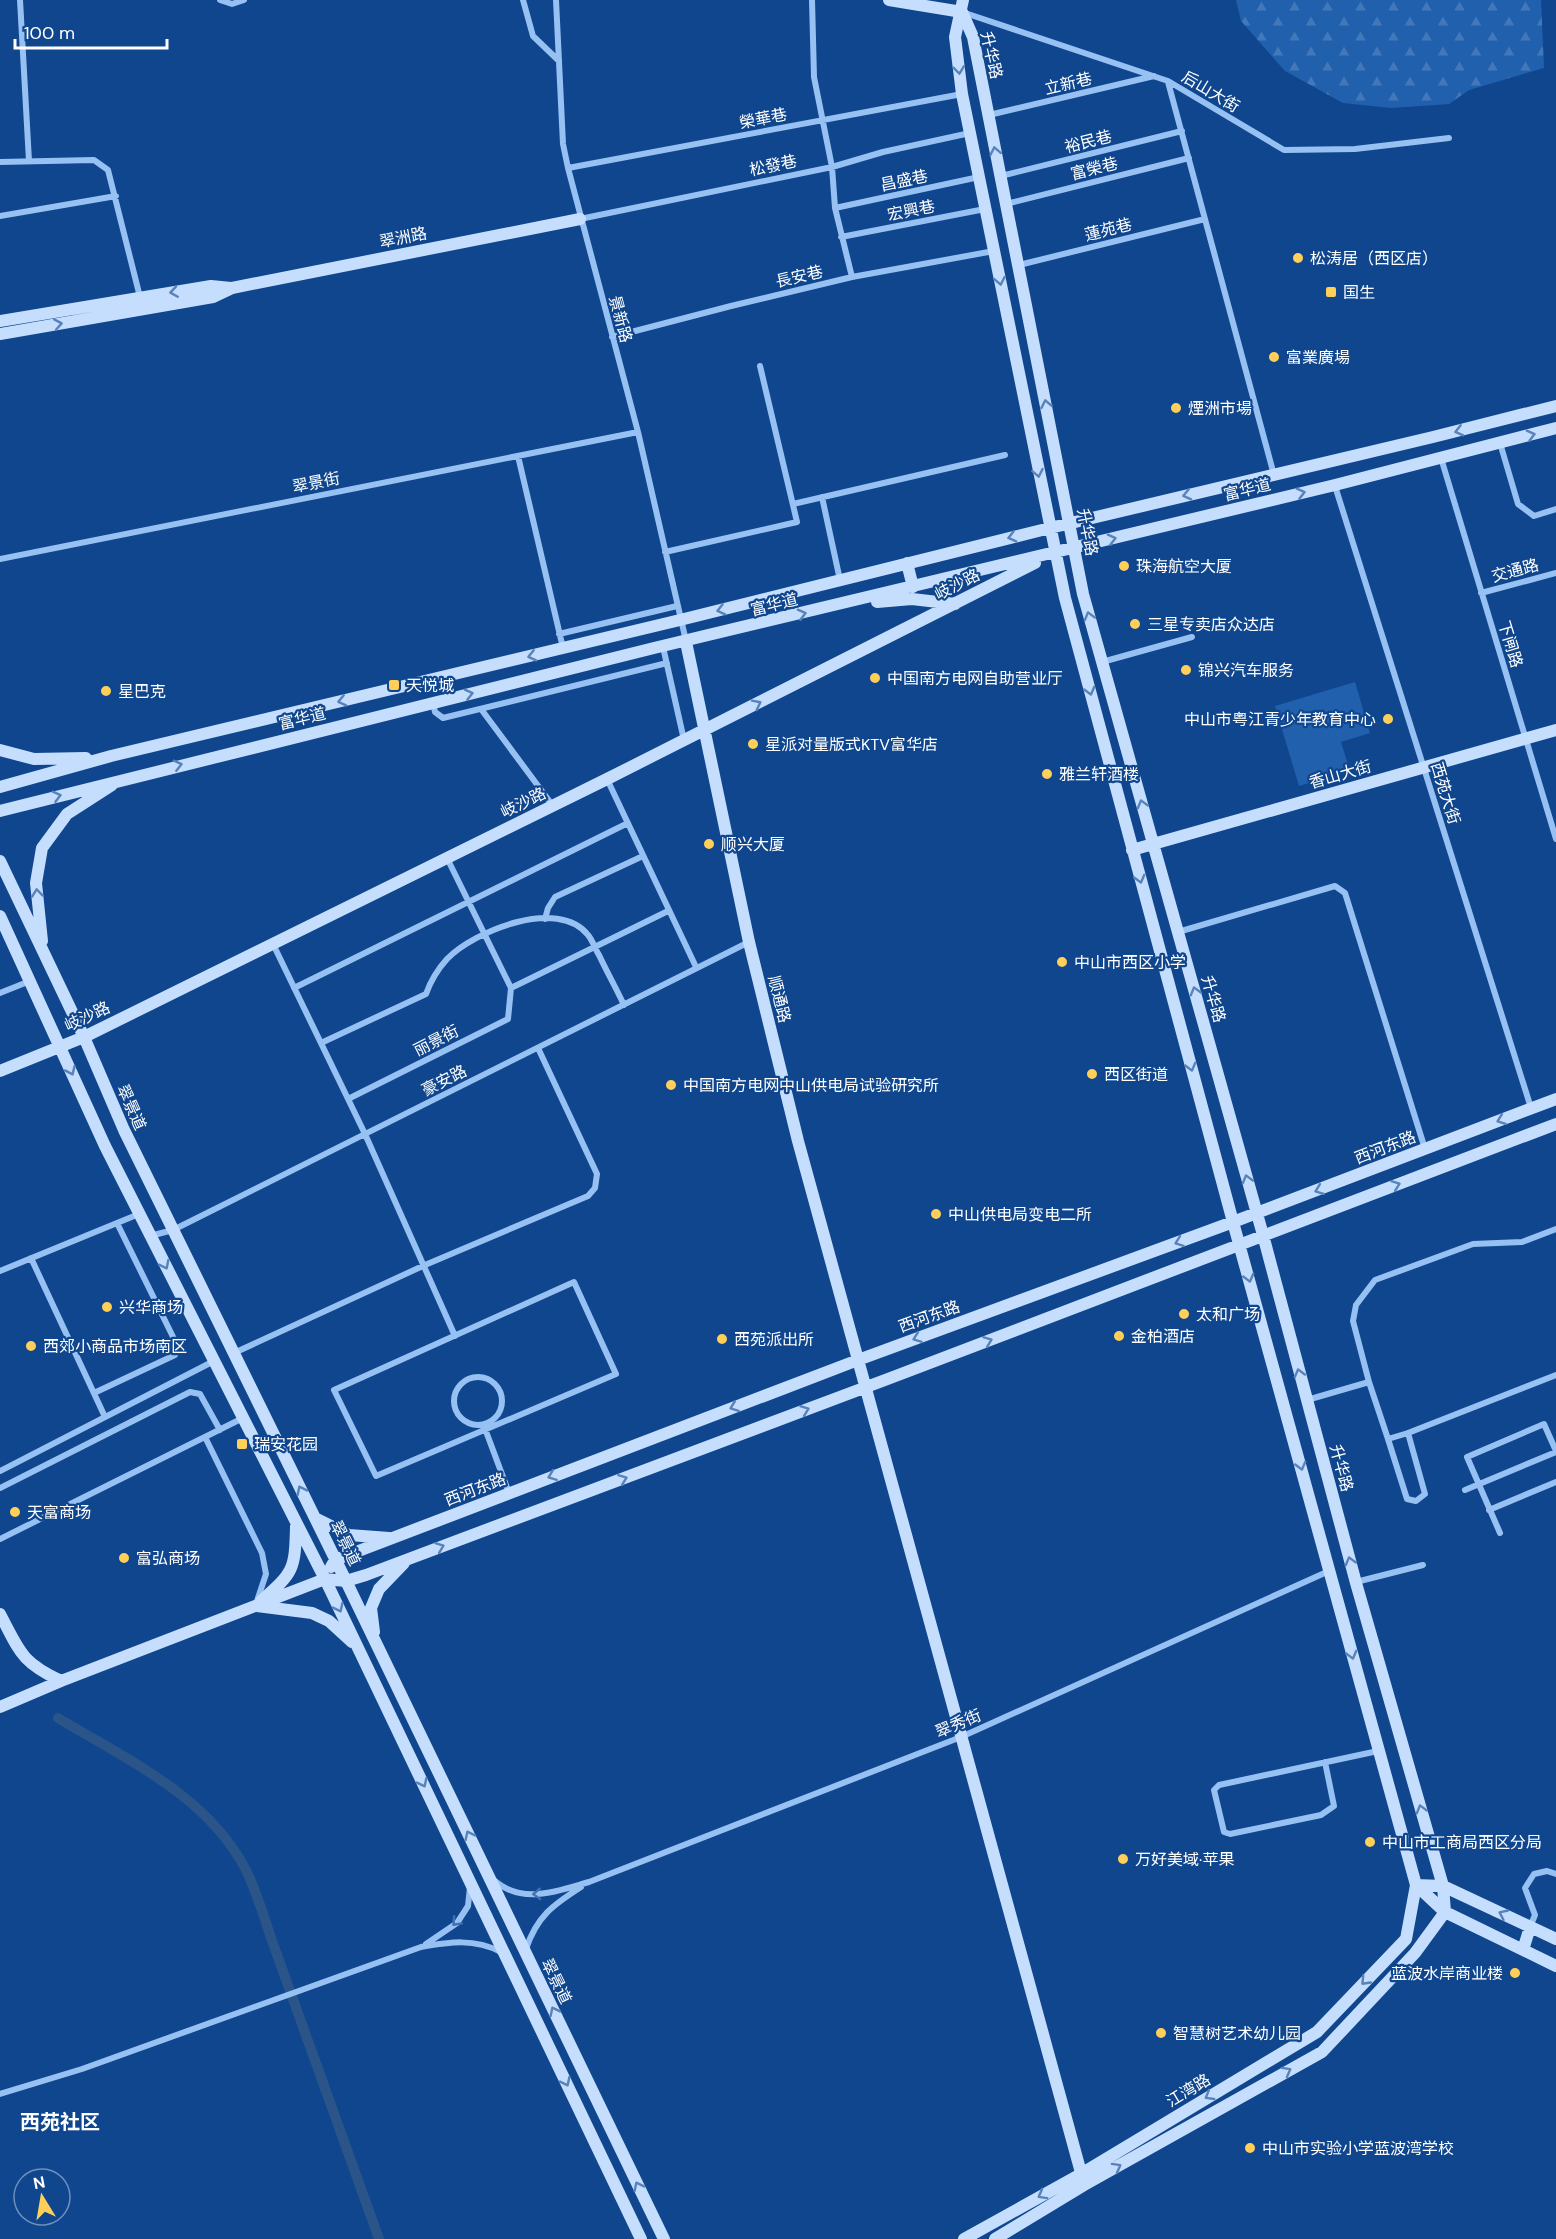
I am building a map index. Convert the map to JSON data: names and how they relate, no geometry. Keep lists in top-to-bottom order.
{
  "streets": {
    "main road": [
      "升华路",
      "翠洲路",
      "富华道",
      "岐沙路",
      "香山大街",
      "顺通路",
      "翠景道",
      "西河东路",
      "江湾路"
    ],
    "street": [
      "立新巷",
      "后山大街",
      "榮華巷",
      "裕民巷",
      "松發巷",
      "富榮巷",
      "昌盛巷",
      "宏興巷",
      "蓮苑巷",
      "長安巷",
      "景新路",
      "翠景街",
      "交通路",
      "下闸路",
      "西苑大街",
      "丽景街",
      "豪安路",
      "翠秀街"
    ]
  },
  "crossings": [
    ["升华路", "立新巷"],
    ["升华路", "后山大街"],
    ["升华路", "榮華巷"],
    ["升华路", "裕民巷"],
    ["升华路", "松發巷"],
    ["升华路", "富榮巷"],
    ["升华路", "昌盛巷"],
    ["升华路", "宏興巷"],
    ["升华路", "蓮苑巷"],
    ["升华路", "長安巷"],
    ["升华路", "富华道"],
    ["升华路", "岐沙路"],
    ["升华路", "香山大街"],
    ["升华路", "西河东路"],
    ["升华路", "翠秀街"],
    ["升华路", "江湾路"],
    ["立新巷", "后山大街"],
    ["榮華巷", "景新路"],
    ["松發巷", "翠洲路"],
    ["松發巷", "景新路"],
    ["翠洲路", "景新路"],
    ["長安巷", "景新路"],
    ["景新路", "翠景街"],
    ["景新路", "富华道"],
    ["景新路", "顺通路"],
    ["富华道", "岐沙路"],
    ["富华道", "下闸路"],
    ["富华道", "西苑大街"],
    ["富华道", "顺通路"],
    ["交通路", "下闸路"],
    ["岐沙路", "顺通路"],
    ["岐沙路", "翠景道"],
    ["下闸路", "香山大街"],
    ["香山大街", "西苑大街"],
    ["西苑大街", "西河东路"],
    ["顺通路", "豪安路"],
    ["顺通路", "西河东路"],
    ["顺通路", "翠秀街"],
    ["顺通路", "江湾路"],
    ["豪安路", "翠景道"],
    ["翠景道", "西河东路"]
  ],
  "districts": ["西苑社区"],
  "places": {
    "other": [
      "松涛居（西区店）",
      "富業廣場",
      "煙洲市場",
      "珠海航空大厦",
      "三星专卖店众达店",
      "锦兴汽车服务",
      "中国南方电网自助营业厅",
      "星巴克",
      "中山市粤江青少年教育中心",
      "星派对量版式KTV富华店",
      "雅兰轩酒楼",
      "顺兴大厦",
      "中山市西区小学",
      "西区街道",
      "中国南方电网中山供电局试验研究所",
      "中山供电局变电二所",
      "兴华商场",
      "太和广场",
      "金柏酒店",
      "西苑派出所",
      "西郊小商品市场南区",
      "天富商场",
      "富弘商场",
      "中山市工商局西区分局",
      "万好美域·苹果",
      "蓝波水岸商业楼",
      "智慧树艺术幼儿园",
      "中山市实验小学蓝波湾学校"
    ],
    "transit": ["国生", "天悦城", "瑞安花园"]
  },
  "scale_bar": "100 m",
  "north": "top"
}
